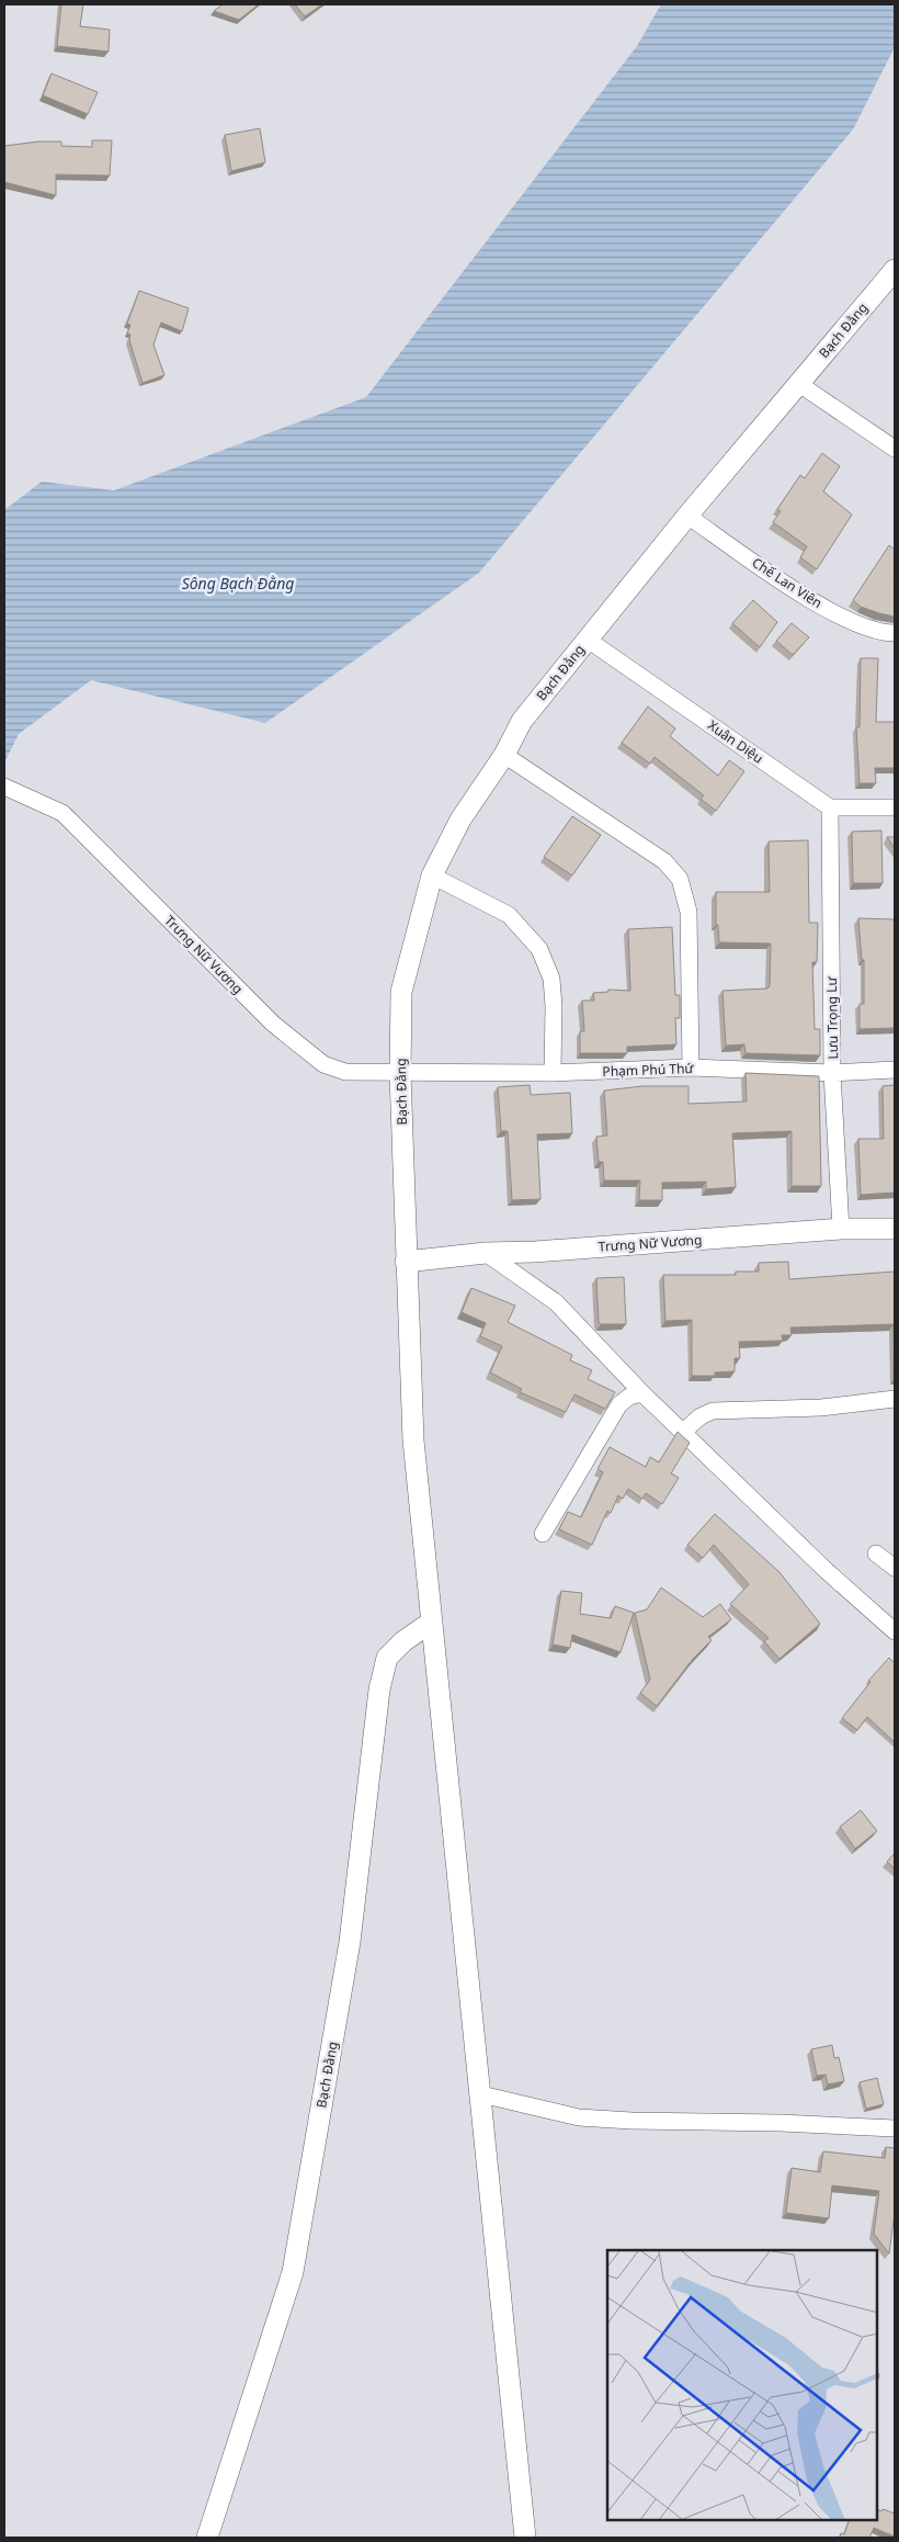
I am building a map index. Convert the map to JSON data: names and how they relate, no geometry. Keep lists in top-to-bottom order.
{
  "streets": {
    "street": [
      "Bạch Đằng",
      "Chế Lan Viên",
      "Xuân Diệu",
      "Trưng Nữ Vương",
      "Lưu Trọng Lư",
      "Phạm Phú Thứ"
    ]
  },
  "crossings": [
    ["Bạch Đằng", "Chế Lan Viên"],
    ["Bạch Đằng", "Xuân Diệu"],
    ["Bạch Đằng", "Trưng Nữ Vương"],
    ["Bạch Đằng", "Phạm Phú Thứ"],
    ["Xuân Diệu", "Lưu Trọng Lư"],
    ["Trưng Nữ Vương", "Lưu Trọng Lư"],
    ["Trưng Nữ Vương", "Phạm Phú Thứ"],
    ["Lưu Trọng Lư", "Phạm Phú Thứ"]
  ],
  "water": ["Sông Bạch Đằng"]
}
